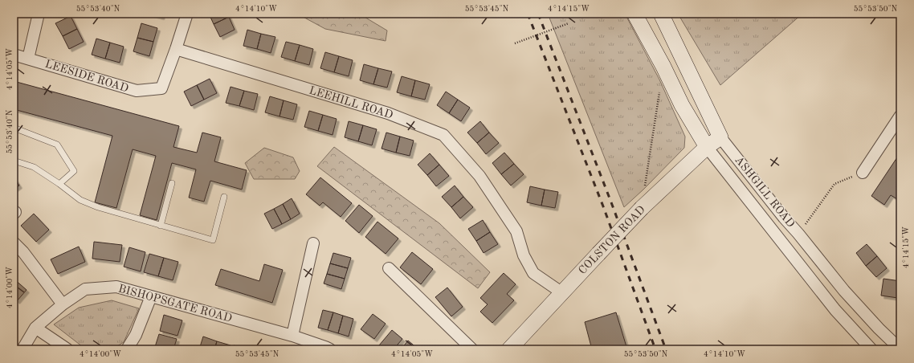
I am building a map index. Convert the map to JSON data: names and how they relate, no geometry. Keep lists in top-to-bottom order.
{
  "streets": {
    "street": [
      "LEESIDE ROAD",
      "LEEHILL ROAD",
      "ASHGILL ROAD",
      "COLSTON ROAD",
      "BISHOPSGATE ROAD"
    ]
  },
  "crossings": [
    ["LEESIDE ROAD", "LEEHILL ROAD"],
    ["LEEHILL ROAD", "COLSTON ROAD"],
    ["ASHGILL ROAD", "COLSTON ROAD"]
  ],
  "coordinates": [
    "55°53'40\"N",
    "4°14'10\"W",
    "55°53'45\"N",
    "4°14'15\"W",
    "55°53'50\"N",
    "4°14'05\"W",
    "4°14'00\"W"
  ]
}
